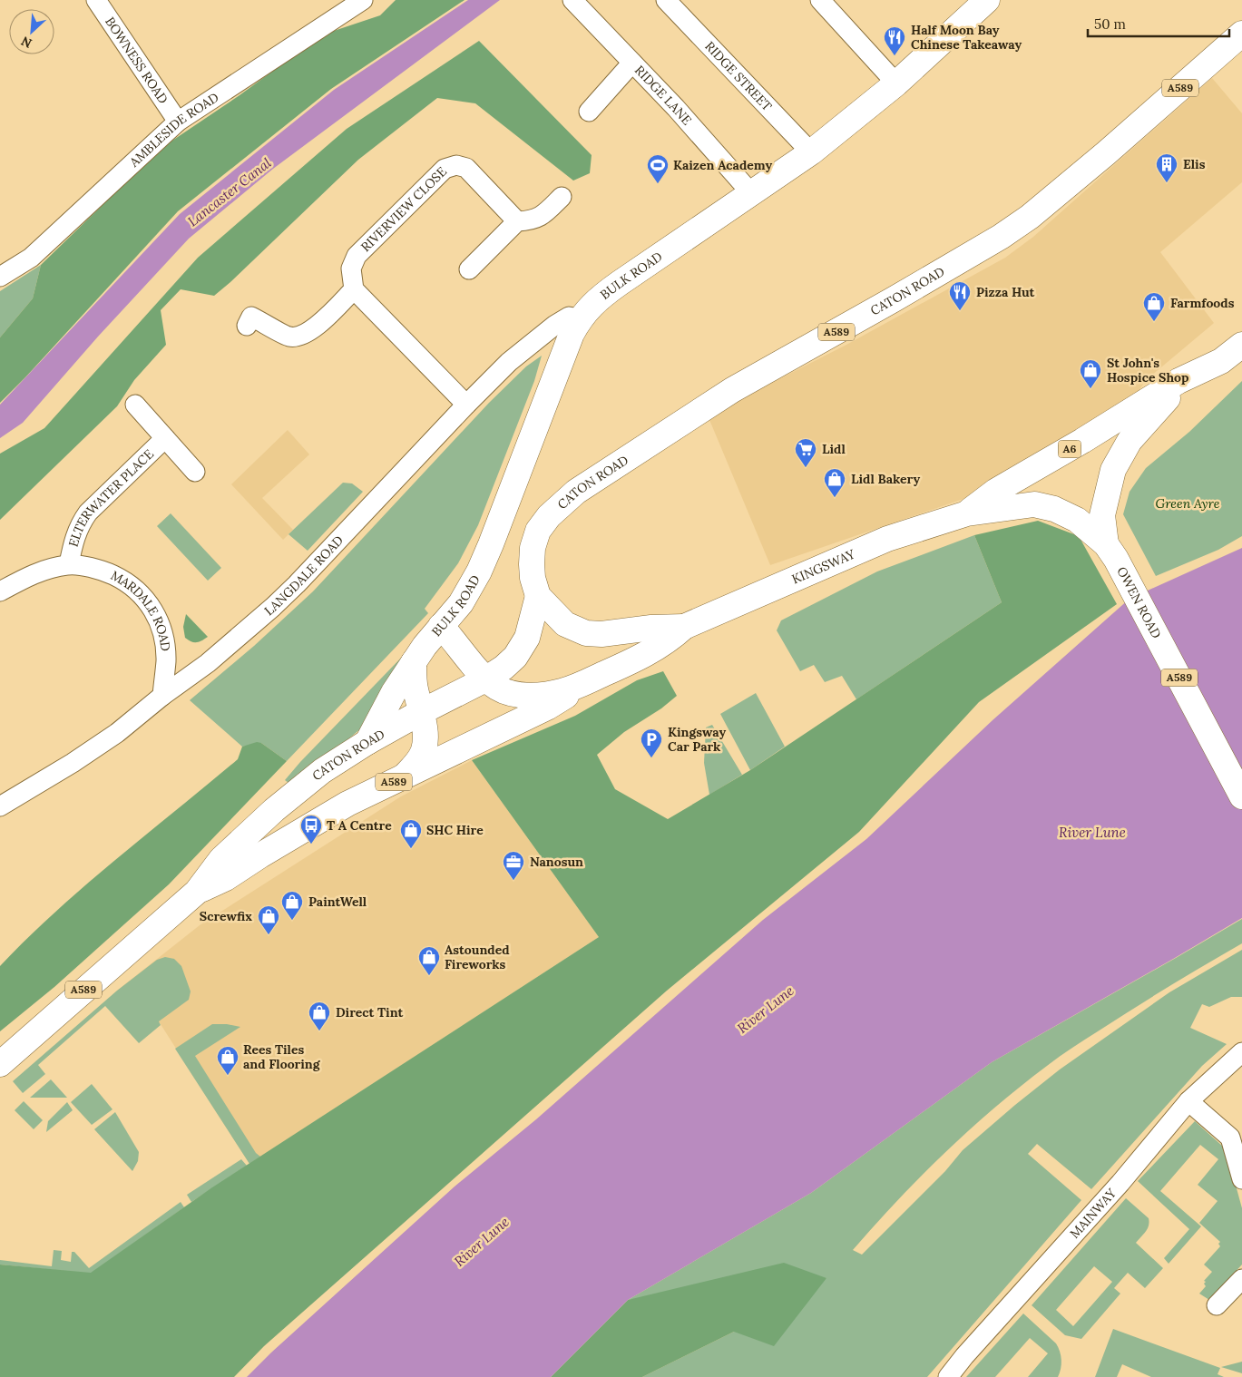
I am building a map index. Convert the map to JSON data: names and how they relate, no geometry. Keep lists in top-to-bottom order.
{
  "streets": {
    "main road": [
      "A589",
      "BULK ROAD",
      "CATON ROAD",
      "A6",
      "KINGSWAY",
      "OWEN ROAD"
    ],
    "street": [
      "BOWNESS ROAD",
      "RIDGE STREET",
      "RIDGE LANE",
      "AMBLESIDE ROAD",
      "RIVERVIEW CLOSE",
      "ELTERWATER PLACE",
      "LANGDALE ROAD",
      "MARDALE ROAD",
      "MAINWAY"
    ]
  },
  "crossings": [
    ["BOWNESS ROAD", "AMBLESIDE ROAD"],
    ["RIDGE STREET", "BULK ROAD"],
    ["A589", "CATON ROAD"],
    ["A589", "A6"],
    ["A589", "KINGSWAY"],
    ["A589", "OWEN ROAD"],
    ["RIDGE LANE", "BULK ROAD"],
    ["BULK ROAD", "CATON ROAD"],
    ["BULK ROAD", "LANGDALE ROAD"],
    ["A6", "KINGSWAY"],
    ["A6", "OWEN ROAD"],
    ["ELTERWATER PLACE", "MARDALE ROAD"],
    ["KINGSWAY", "OWEN ROAD"],
    ["LANGDALE ROAD", "MARDALE ROAD"]
  ],
  "water": ["Lancaster Canal", "River Lune"],
  "parks": ["Green Ayre"],
  "places": {
    "restaurant": ["Half Moon Bay Chinese Takeaway", "Pizza Hut"],
    "building": ["Elis"],
    "sports": ["Kaizen Academy"],
    "shop": [
      "Farmfoods",
      "St John's Hospice Shop",
      "Lidl Bakery",
      "SHC Hire",
      "PaintWell",
      "Screwfix",
      "Astounded Fireworks",
      "Direct Tint",
      "Rees Tiles and Flooring"
    ],
    "supermarket": ["Lidl"],
    "parking": ["Kingsway Car Park"],
    "bus stop": ["T A Centre"],
    "office": ["Nanosun"]
  },
  "scale_bar": "50 m",
  "north": "bottom left"
}
